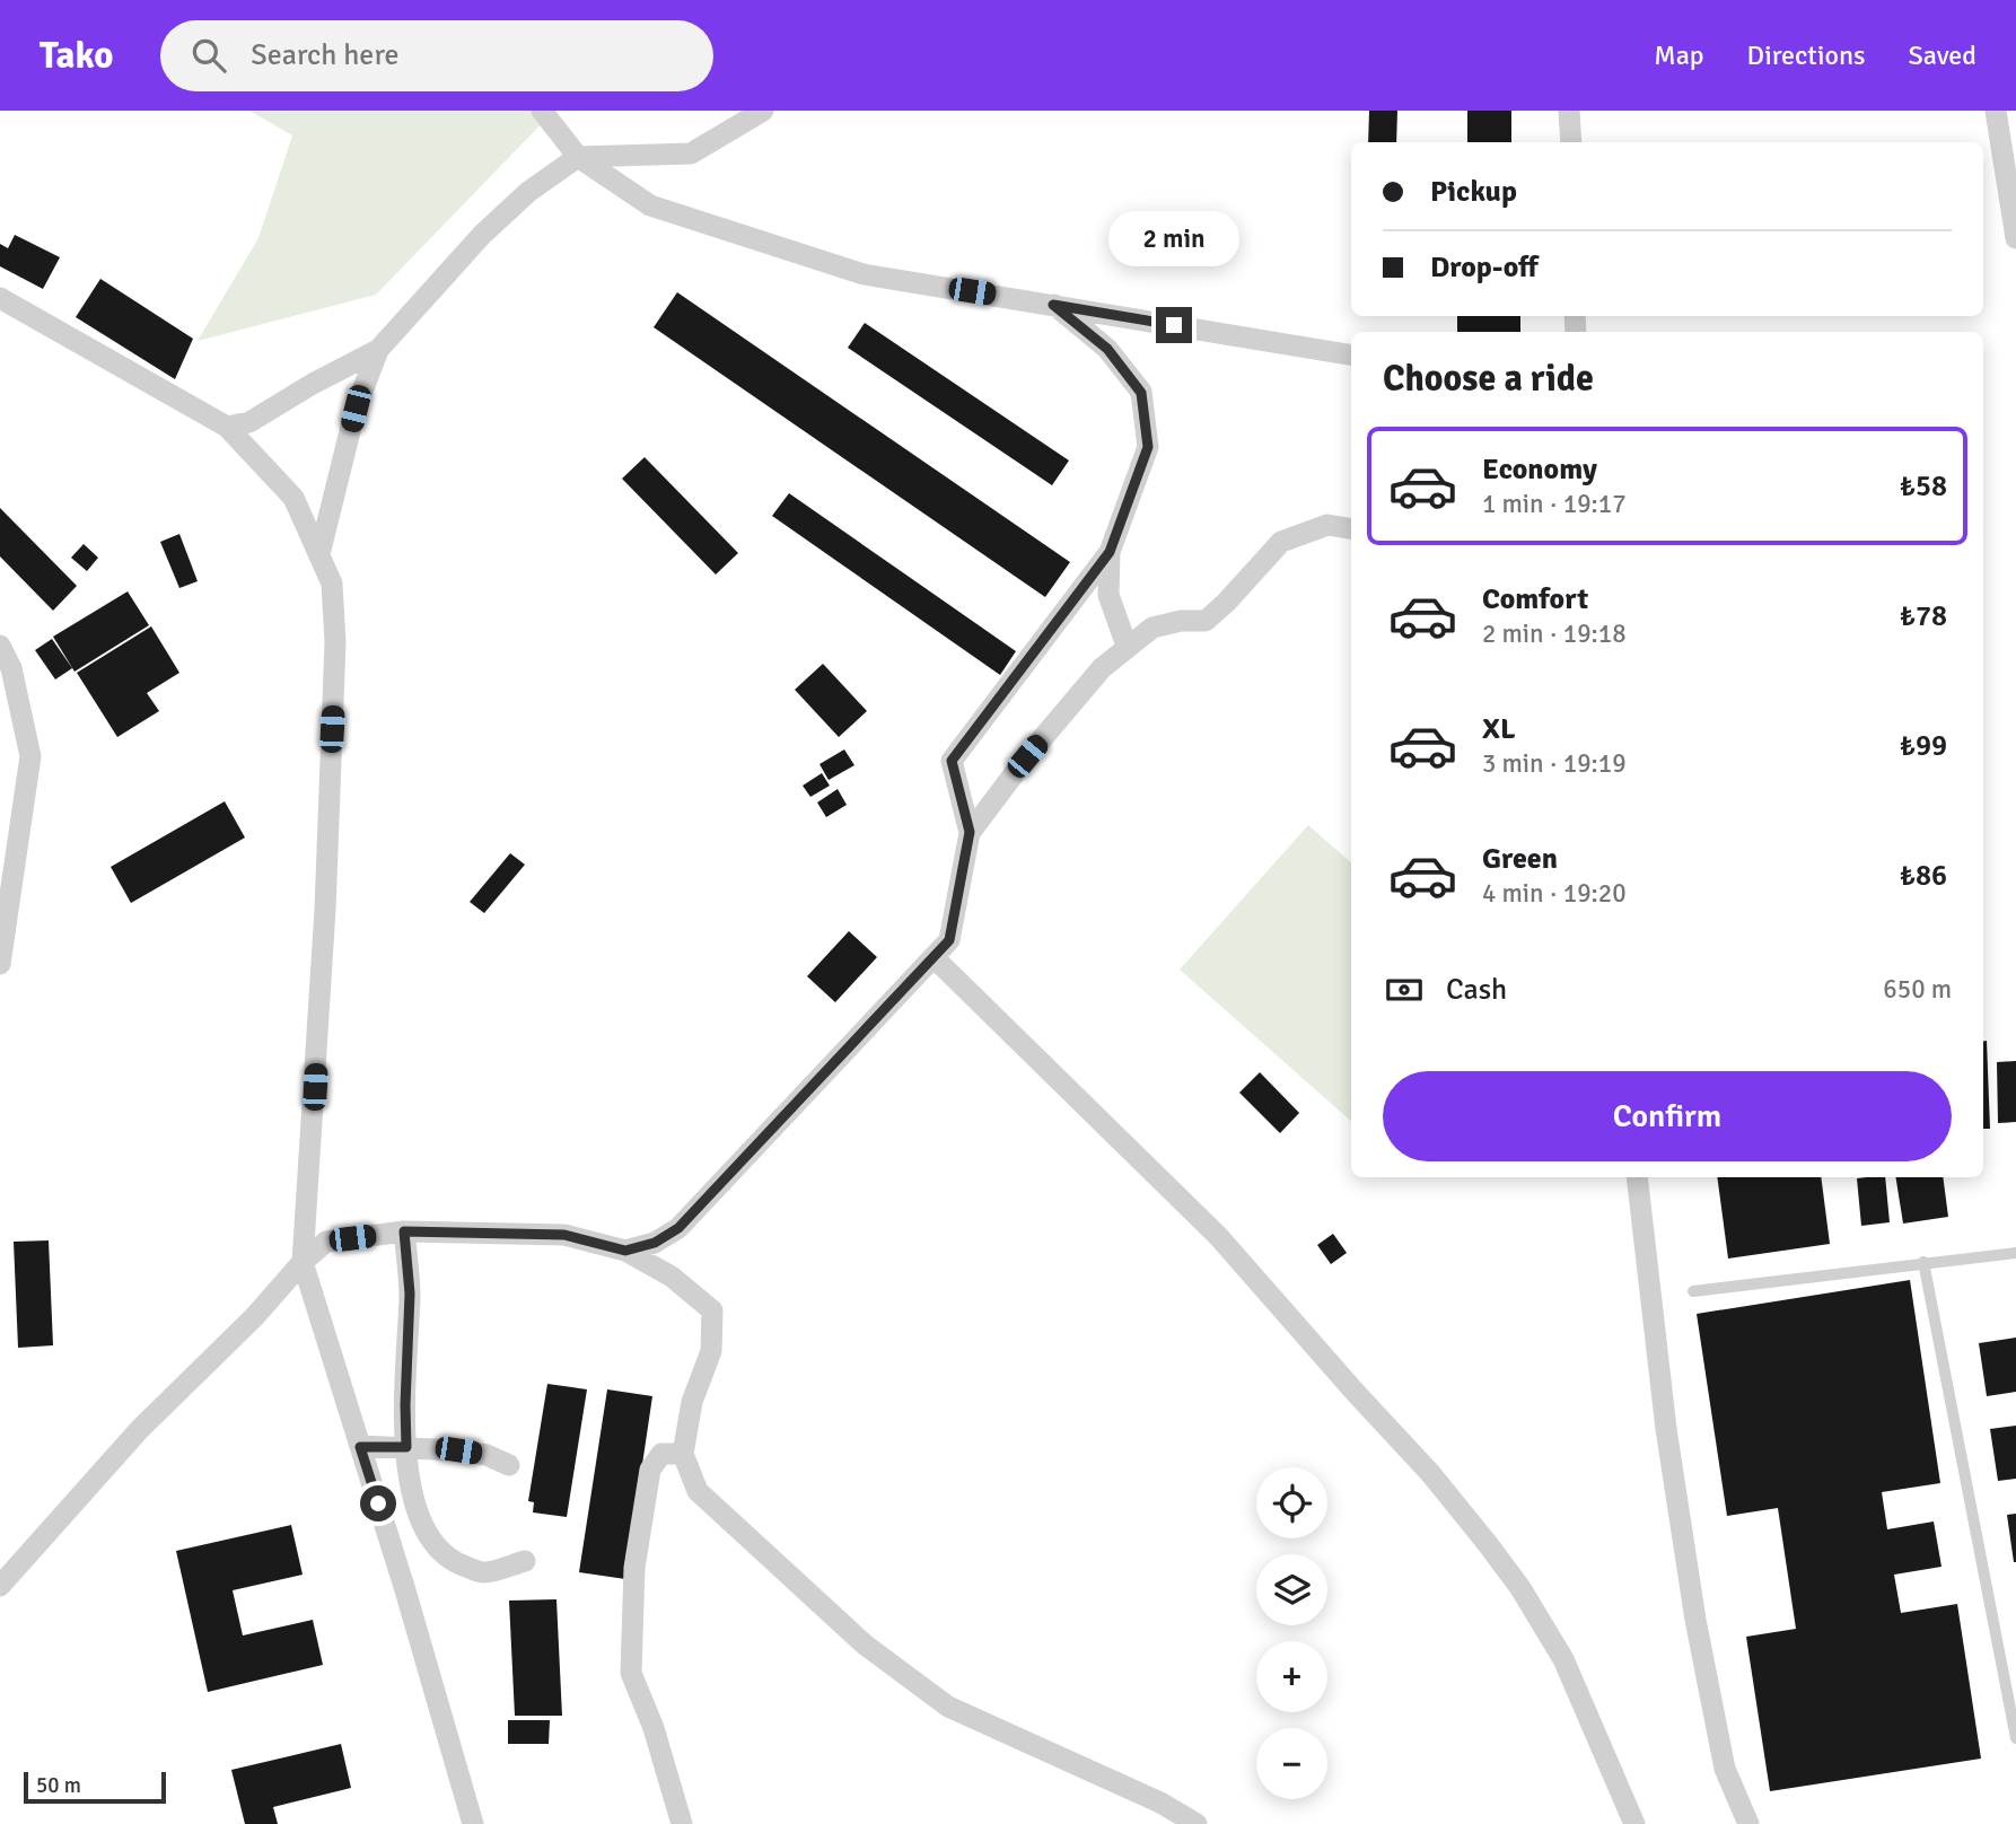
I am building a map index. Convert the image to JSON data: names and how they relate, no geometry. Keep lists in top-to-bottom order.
{
  "scale_bar": "50 m",
  "page": {
    "header": "Tako",
    "search": "Search here",
    "nav": ["Map", "Directions", "Saved"],
    "banner": ["Pickup", "Drop-off"],
    "bubble": "2 min",
    "heading": "Choose a ride",
    "list": [
      {
        "name": "Economy",
        "note": "1 min · 19:17",
        "value": "₺58"
      },
      {
        "name": "Comfort",
        "note": "2 min · 19:18",
        "value": "₺78"
      },
      {
        "name": "XL",
        "note": "3 min · 19:19",
        "value": "₺99"
      },
      {
        "name": "Green",
        "note": "4 min · 19:20",
        "value": "₺86"
      }
    ],
    "pay": ["Cash", "650 m"],
    "buttons": "Confirm",
    "map_buttons": ["+", "−"],
    "scale": "50 m"
  }
}
